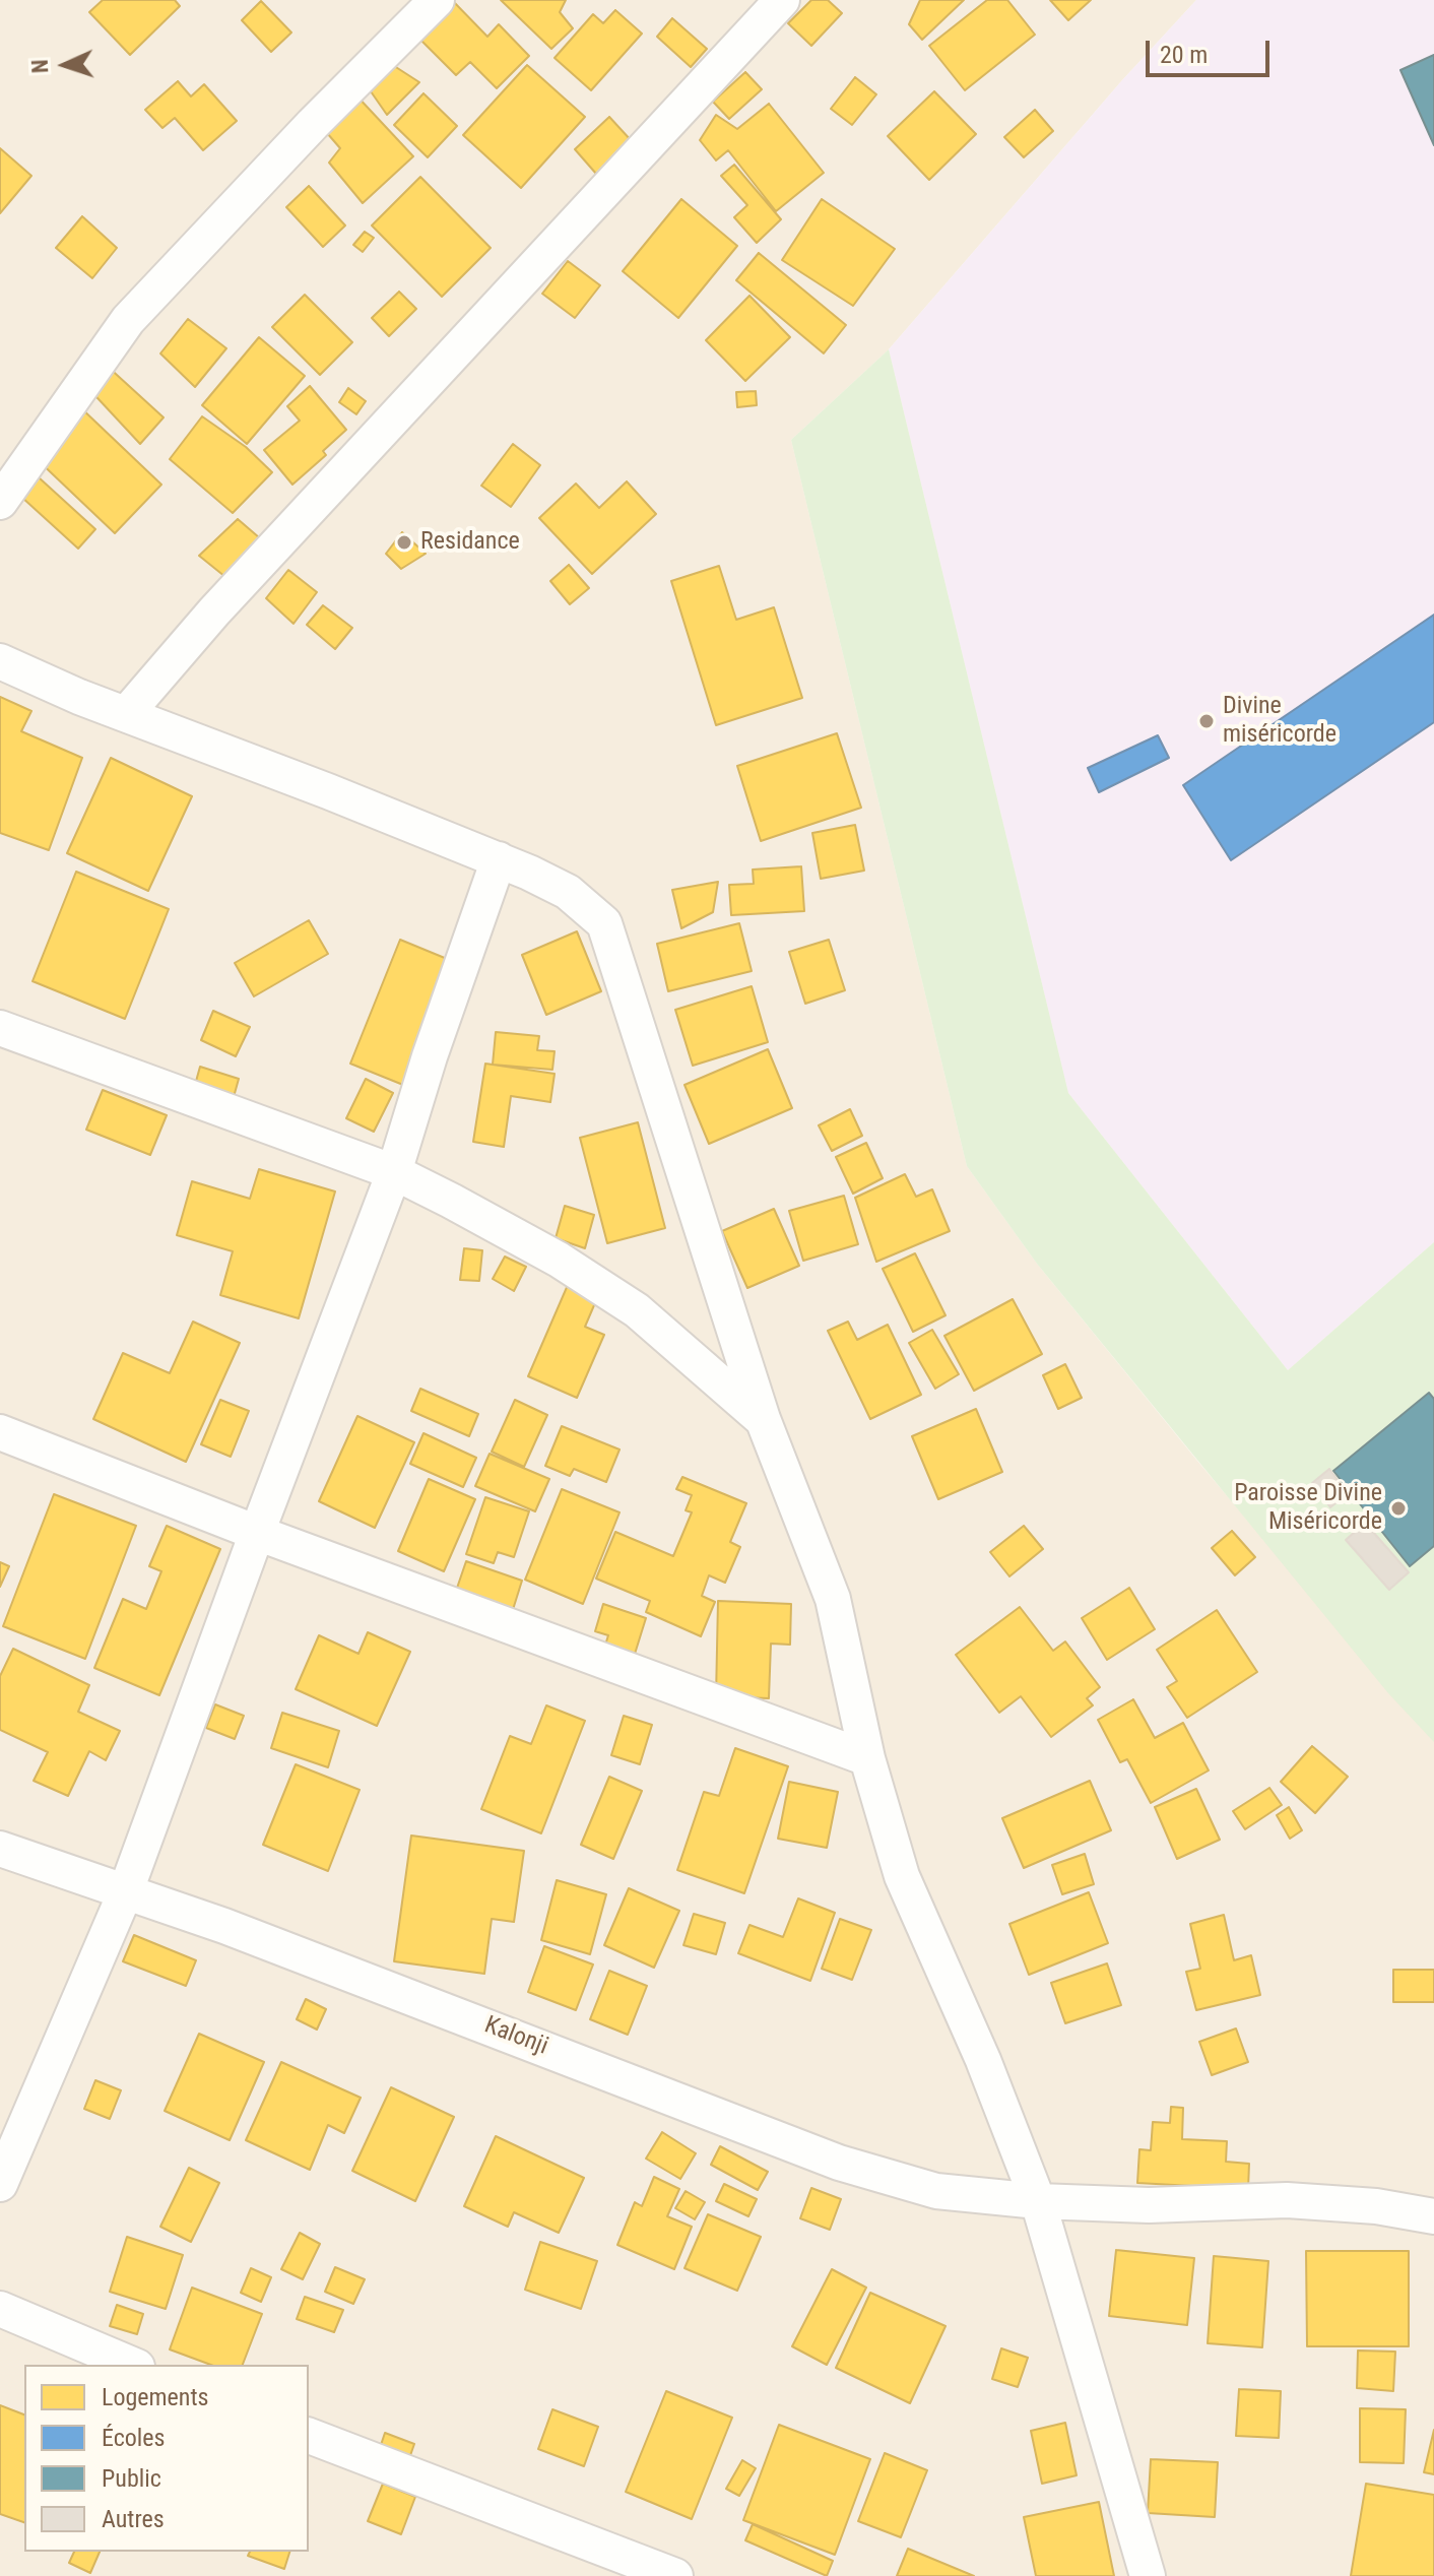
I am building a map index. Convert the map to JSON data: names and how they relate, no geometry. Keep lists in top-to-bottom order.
{
  "streets": {
    "street": ["Kalonji"]
  },
  "places": ["Residance", "Divine miséricorde", "Paroisse Divine Miséricorde"],
  "legend": [
    "Logements",
    "Écoles",
    "Public",
    "Autres"
  ],
  "scale_bar": "20 m",
  "north": "left"
}
